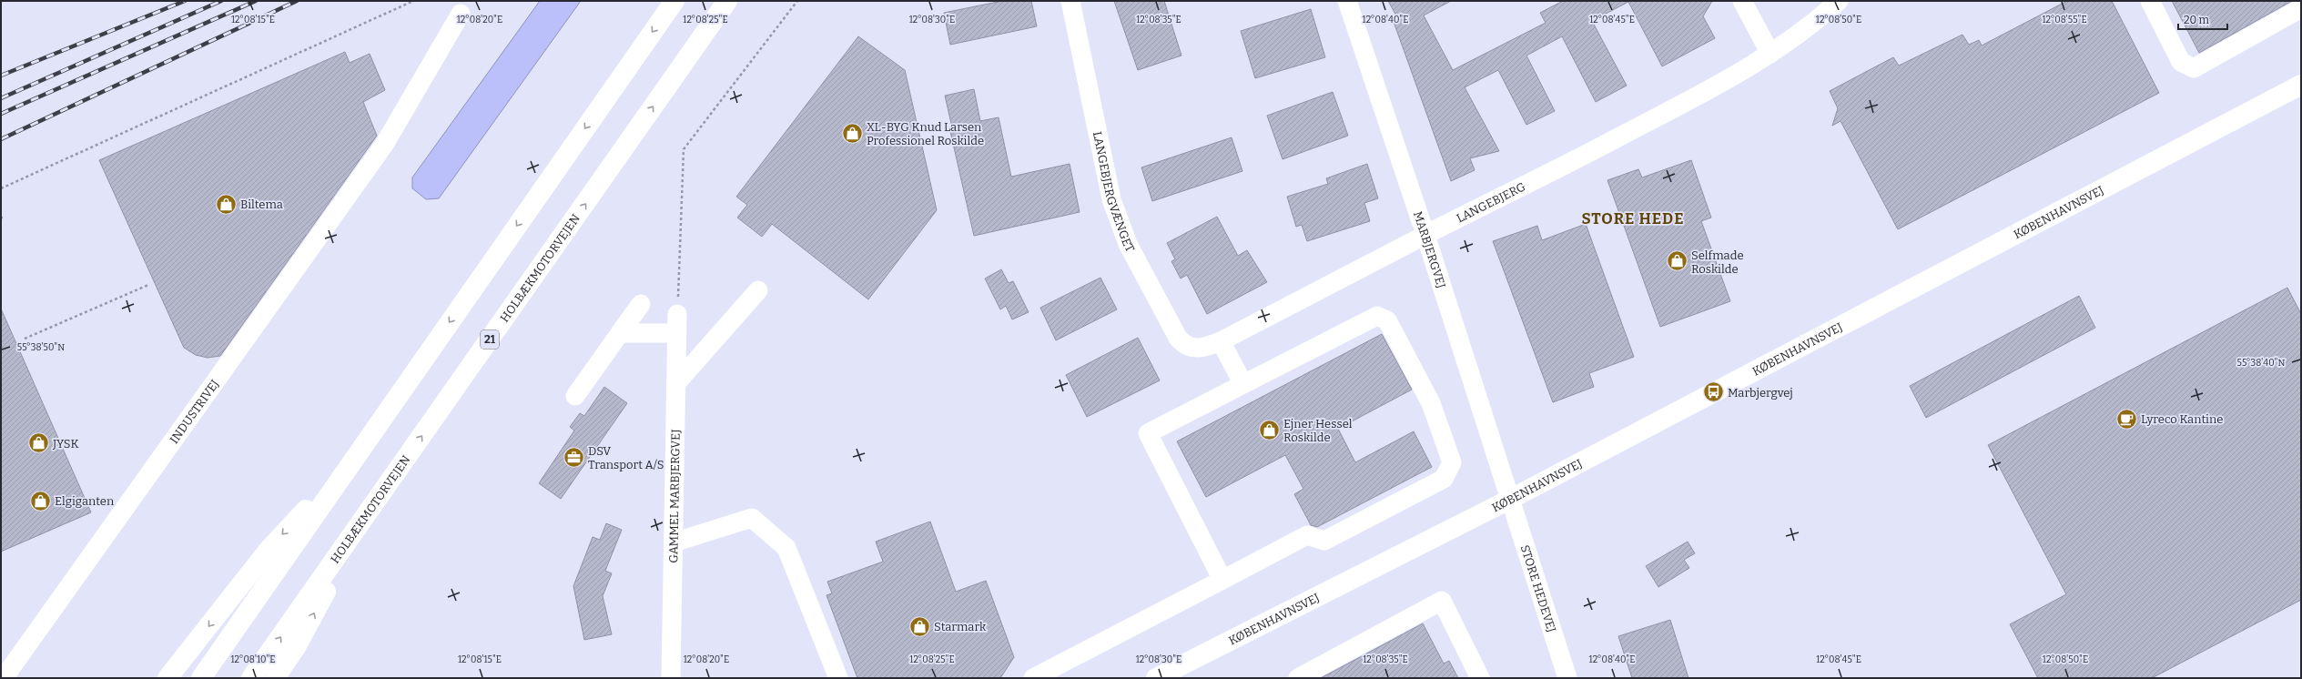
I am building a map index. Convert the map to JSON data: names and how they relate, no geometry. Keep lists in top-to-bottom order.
{
  "streets": {
    "main road": ["KØBENHAVNSVEJ", "HOLBÆKMOTORVEJEN", "21"],
    "street": [
      "LANGEBJERGVÆNGET",
      "LANGEBJERG",
      "MARBJERGVEJ",
      "INDUSTRIVEJ",
      "GAMMEL MARBJERGVEJ",
      "STORE HEDEVEJ"
    ]
  },
  "crossings": [
    ["LANGEBJERGVÆNGET", "LANGEBJERG"],
    ["LANGEBJERG", "MARBJERGVEJ"],
    ["KØBENHAVNSVEJ", "MARBJERGVEJ"],
    ["KØBENHAVNSVEJ", "STORE HEDEVEJ"],
    ["MARBJERGVEJ", "STORE HEDEVEJ"]
  ],
  "districts": ["STORE HEDE"],
  "places": {
    "shop": [
      "XL-BYG Knud Larsen Professionel Roskilde",
      "Biltema",
      "Selfmade Roskilde",
      "Ejner Hessel Roskilde",
      "JYSK",
      "Elgiganten",
      "Starmark"
    ],
    "bus stop": ["Marbjergvej"],
    "cafe": ["Lyreco Kantine"],
    "office": ["DSV Transport A/S"]
  },
  "scale_bar": "20 m",
  "coordinates": [
    "12°08'15\"E",
    "12°08'20\"E",
    "12°08'25\"E",
    "12°08'30\"E",
    "12°08'40\"E",
    "12°08'45\"E",
    "12°08'50\"E",
    "12°08'55\"E",
    "12°08'35\"E",
    "55°38'50\"N",
    "55°38'40\"N",
    "12°08'10\"E"
  ]
}
